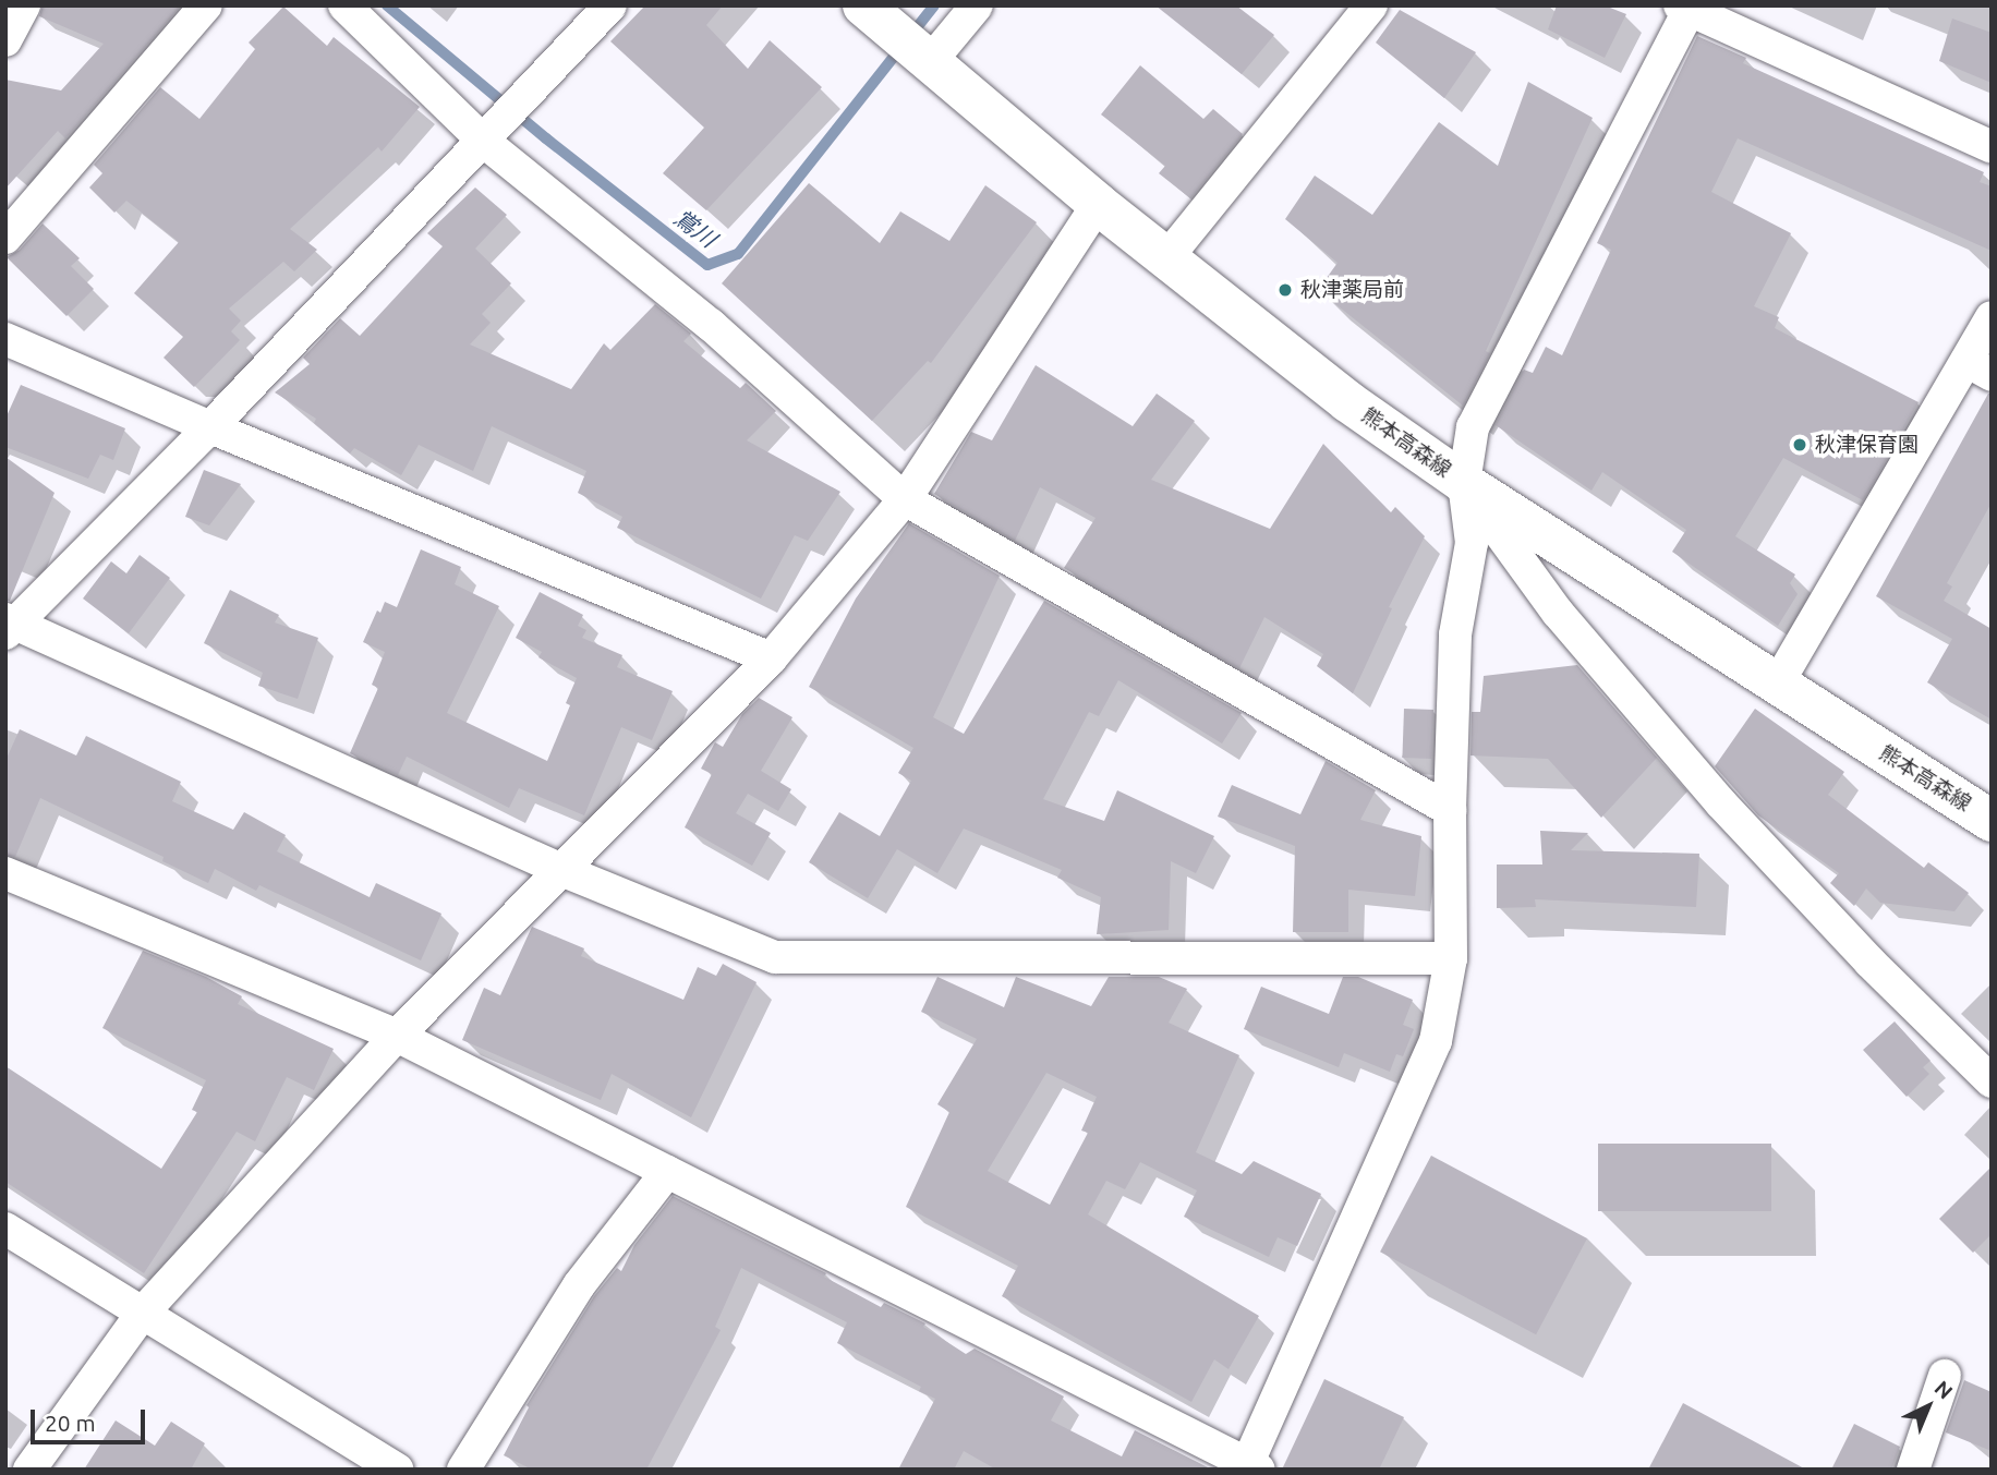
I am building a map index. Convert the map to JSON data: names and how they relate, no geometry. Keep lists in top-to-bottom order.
{
  "streets": {
    "main road": ["熊本高森線"]
  },
  "water": ["鴬川"],
  "places": ["秋津薬局前", "秋津保育園"],
  "scale_bar": "20 m",
  "north": "top right"
}
